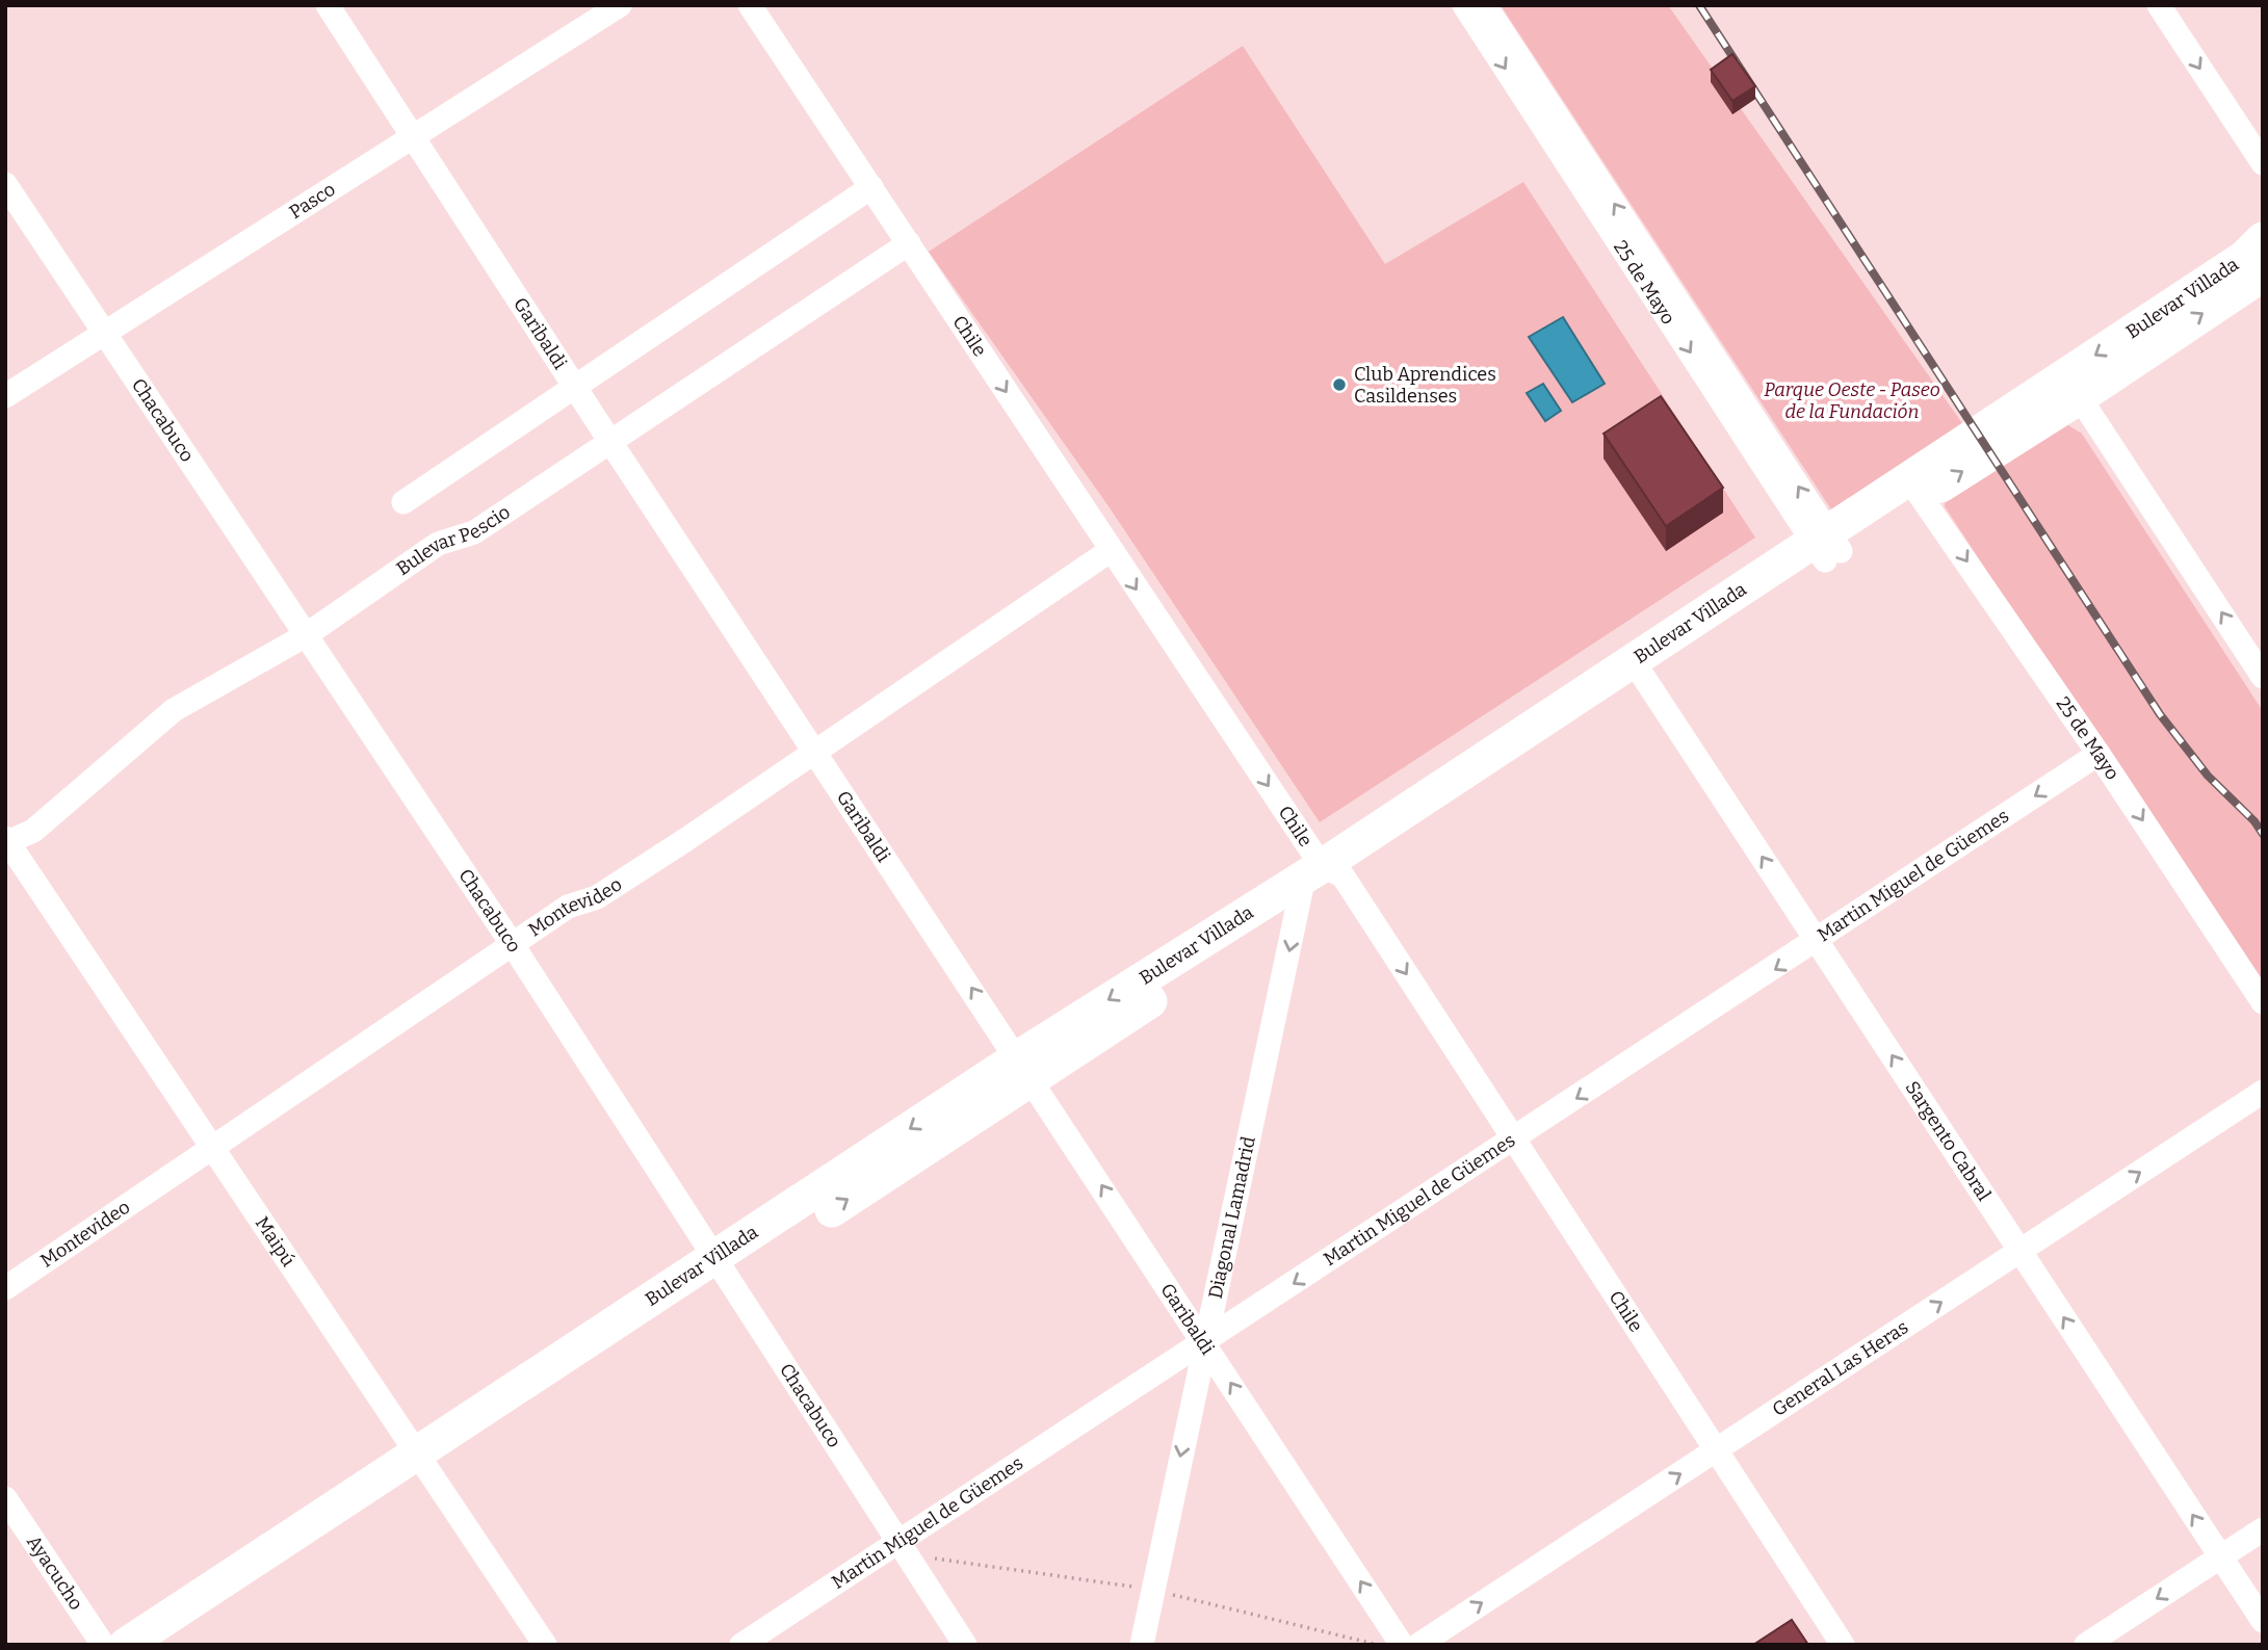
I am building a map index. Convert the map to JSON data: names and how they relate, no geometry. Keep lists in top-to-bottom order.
{
  "streets": {
    "main road": ["Bulevar Villada"],
    "street": [
      "Pasco",
      "25 de Mayo",
      "Garibaldi",
      "Chile",
      "Chacabuco",
      "Bulevar Pescio",
      "Martin Miguel de Güemes",
      "Montevideo",
      "Sargento Cabral",
      "Diagonal Lamadrid",
      "Maipú",
      "General Las Heras",
      "Ayacucho"
    ]
  },
  "crossings": [
    ["Pasco", "Garibaldi"],
    ["Pasco", "Chacabuco"],
    ["25 de Mayo", "Bulevar Villada"],
    ["25 de Mayo", "Martin Miguel de Güemes"],
    ["Bulevar Villada", "Garibaldi"],
    ["Bulevar Villada", "Chile"],
    ["Bulevar Villada", "Chacabuco"],
    ["Bulevar Villada", "Sargento Cabral"],
    ["Bulevar Villada", "Diagonal Lamadrid"],
    ["Bulevar Villada", "Maipú"],
    ["Garibaldi", "Bulevar Pescio"],
    ["Garibaldi", "Martin Miguel de Güemes"],
    ["Garibaldi", "Montevideo"],
    ["Garibaldi", "Diagonal Lamadrid"],
    ["Chile", "Bulevar Pescio"],
    ["Chile", "Martin Miguel de Güemes"],
    ["Chile", "Montevideo"],
    ["Chile", "Diagonal Lamadrid"],
    ["Chile", "General Las Heras"],
    ["Chacabuco", "Bulevar Pescio"],
    ["Chacabuco", "Martin Miguel de Güemes"],
    ["Chacabuco", "Montevideo"],
    ["Bulevar Pescio", "Maipú"],
    ["Martin Miguel de Güemes", "Sargento Cabral"],
    ["Martin Miguel de Güemes", "Diagonal Lamadrid"],
    ["Montevideo", "Maipú"],
    ["Sargento Cabral", "General Las Heras"]
  ],
  "one_way": [
    "Garibaldi",
    "Chile",
    "Martin Miguel de Güemes",
    "Sargento Cabral",
    "Diagonal Lamadrid",
    "General Las Heras"
  ],
  "parks": ["Parque Oeste - Paseo de la Fundación"],
  "places": ["Club Aprendices Casildenses"]
}
